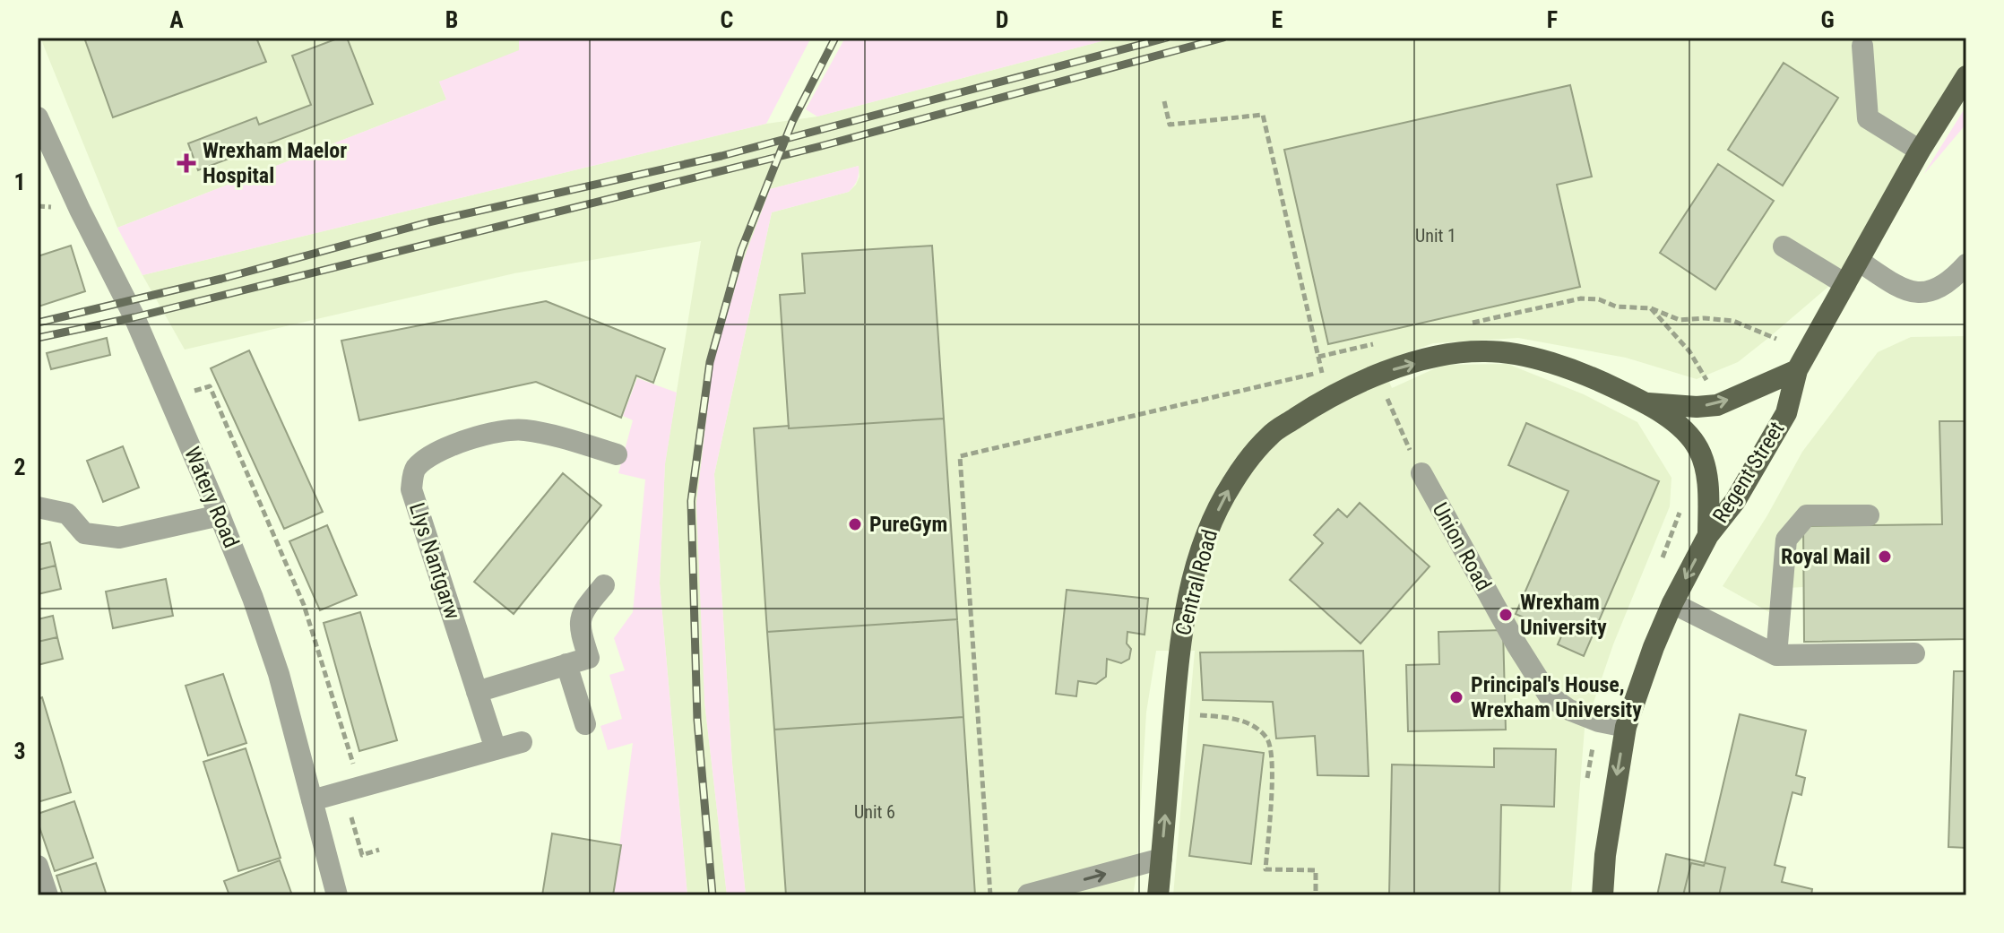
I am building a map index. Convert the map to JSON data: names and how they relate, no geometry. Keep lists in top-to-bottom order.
{
  "streets": {
    "main road": ["Regent Street", "Central Road"],
    "street": ["Watery Road", "Union Road", "Llys Nantgarw"]
  },
  "crossings": [
    ["Regent Street", "Union Road"],
    ["Regent Street", "Central Road"]
  ],
  "places": {
    "health": ["Wrexham Maelor Hospital"],
    "other": [
      "PureGym",
      "Royal Mail",
      "Wrexham University",
      "Principal's House, Wrexham University"
    ]
  },
  "house_numbers": ["Unit 1", "Unit 6"],
  "grid": {
    "columns": [
      "A",
      "B",
      "C",
      "D",
      "E",
      "F",
      "G"
    ],
    "rows": ["1", "2", "3"]
  }
}
